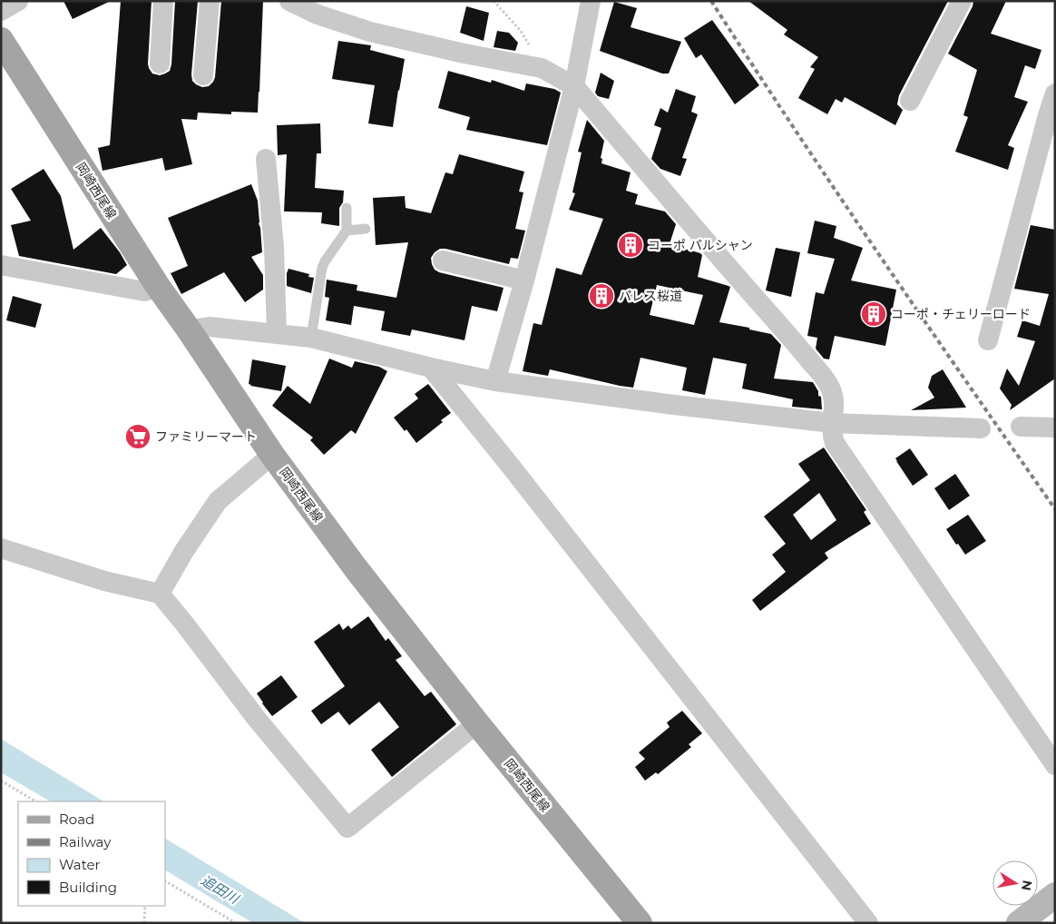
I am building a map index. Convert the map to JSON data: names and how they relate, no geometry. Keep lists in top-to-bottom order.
{
  "streets": {
    "main road": ["岡崎西尾線"]
  },
  "water": ["追田川"],
  "places": {
    "building": ["コーポ パルシャン", "パレス桜道", "コーポ・チェリーロード"],
    "supermarket": ["ファミリーマート"]
  },
  "legend": [
    "Road",
    "Railway",
    "Water",
    "Building"
  ],
  "north": "right"
}
